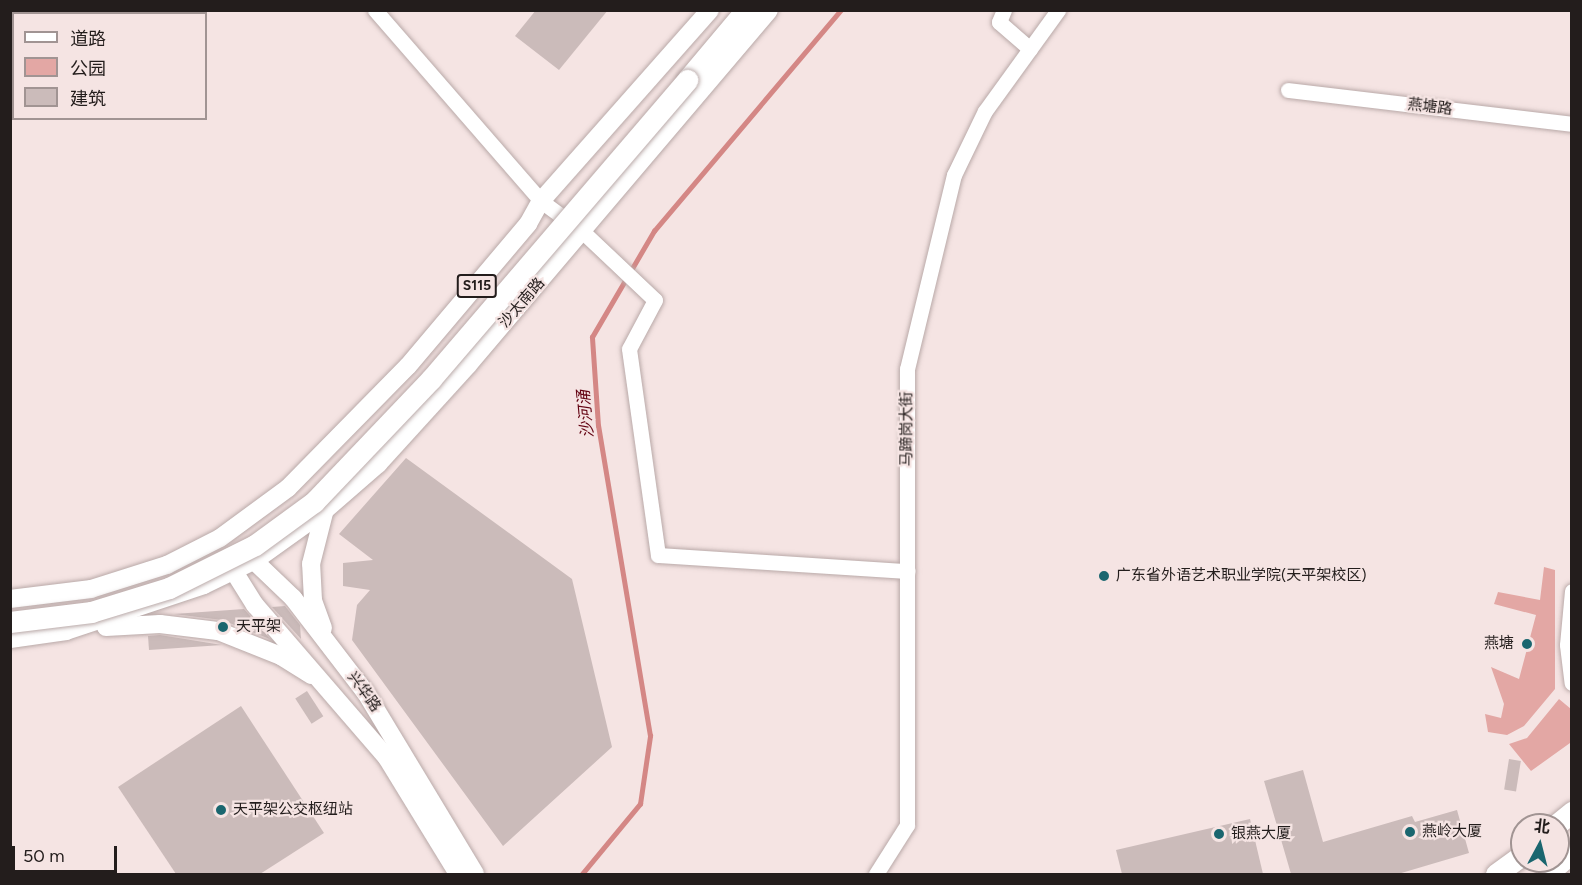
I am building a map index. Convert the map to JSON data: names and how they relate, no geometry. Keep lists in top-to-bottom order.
{
  "streets": {
    "main road": ["S115", "沙太南路", "兴华路"],
    "street": ["燕塘路", "马蹄岗大街"]
  },
  "crossings": [
    ["S115", "沙太南路"],
    ["S115", "兴华路"],
    ["沙太南路", "兴华路"]
  ],
  "water": ["沙河涌"],
  "places": [
    "广东省外语艺术职业学院(天平架校区)",
    "天平架",
    "燕塘",
    "天平架公交枢纽站",
    "燕岭大厦",
    "银燕大厦"
  ],
  "legend": ["道路", "公园", "建筑"],
  "scale_bar": "50 m",
  "north": "top"
}
